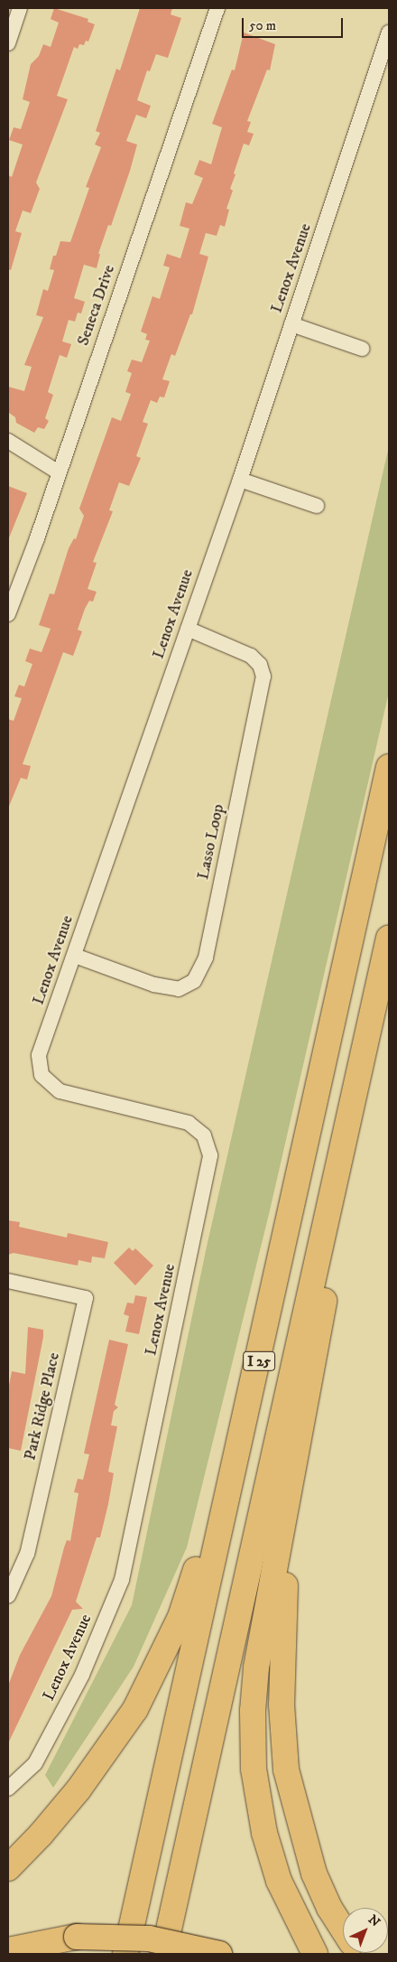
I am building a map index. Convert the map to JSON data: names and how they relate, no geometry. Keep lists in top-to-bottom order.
{
  "streets": {
    "highway": ["I 25"],
    "street": [
      "Lenox Avenue",
      "Seneca Drive",
      "Lasso Loop",
      "Park Ridge Place"
    ]
  },
  "crossings": [
    ["Lenox Avenue", "Lasso Loop"]
  ],
  "scale_bar": "50 m",
  "north": "top right"
}
